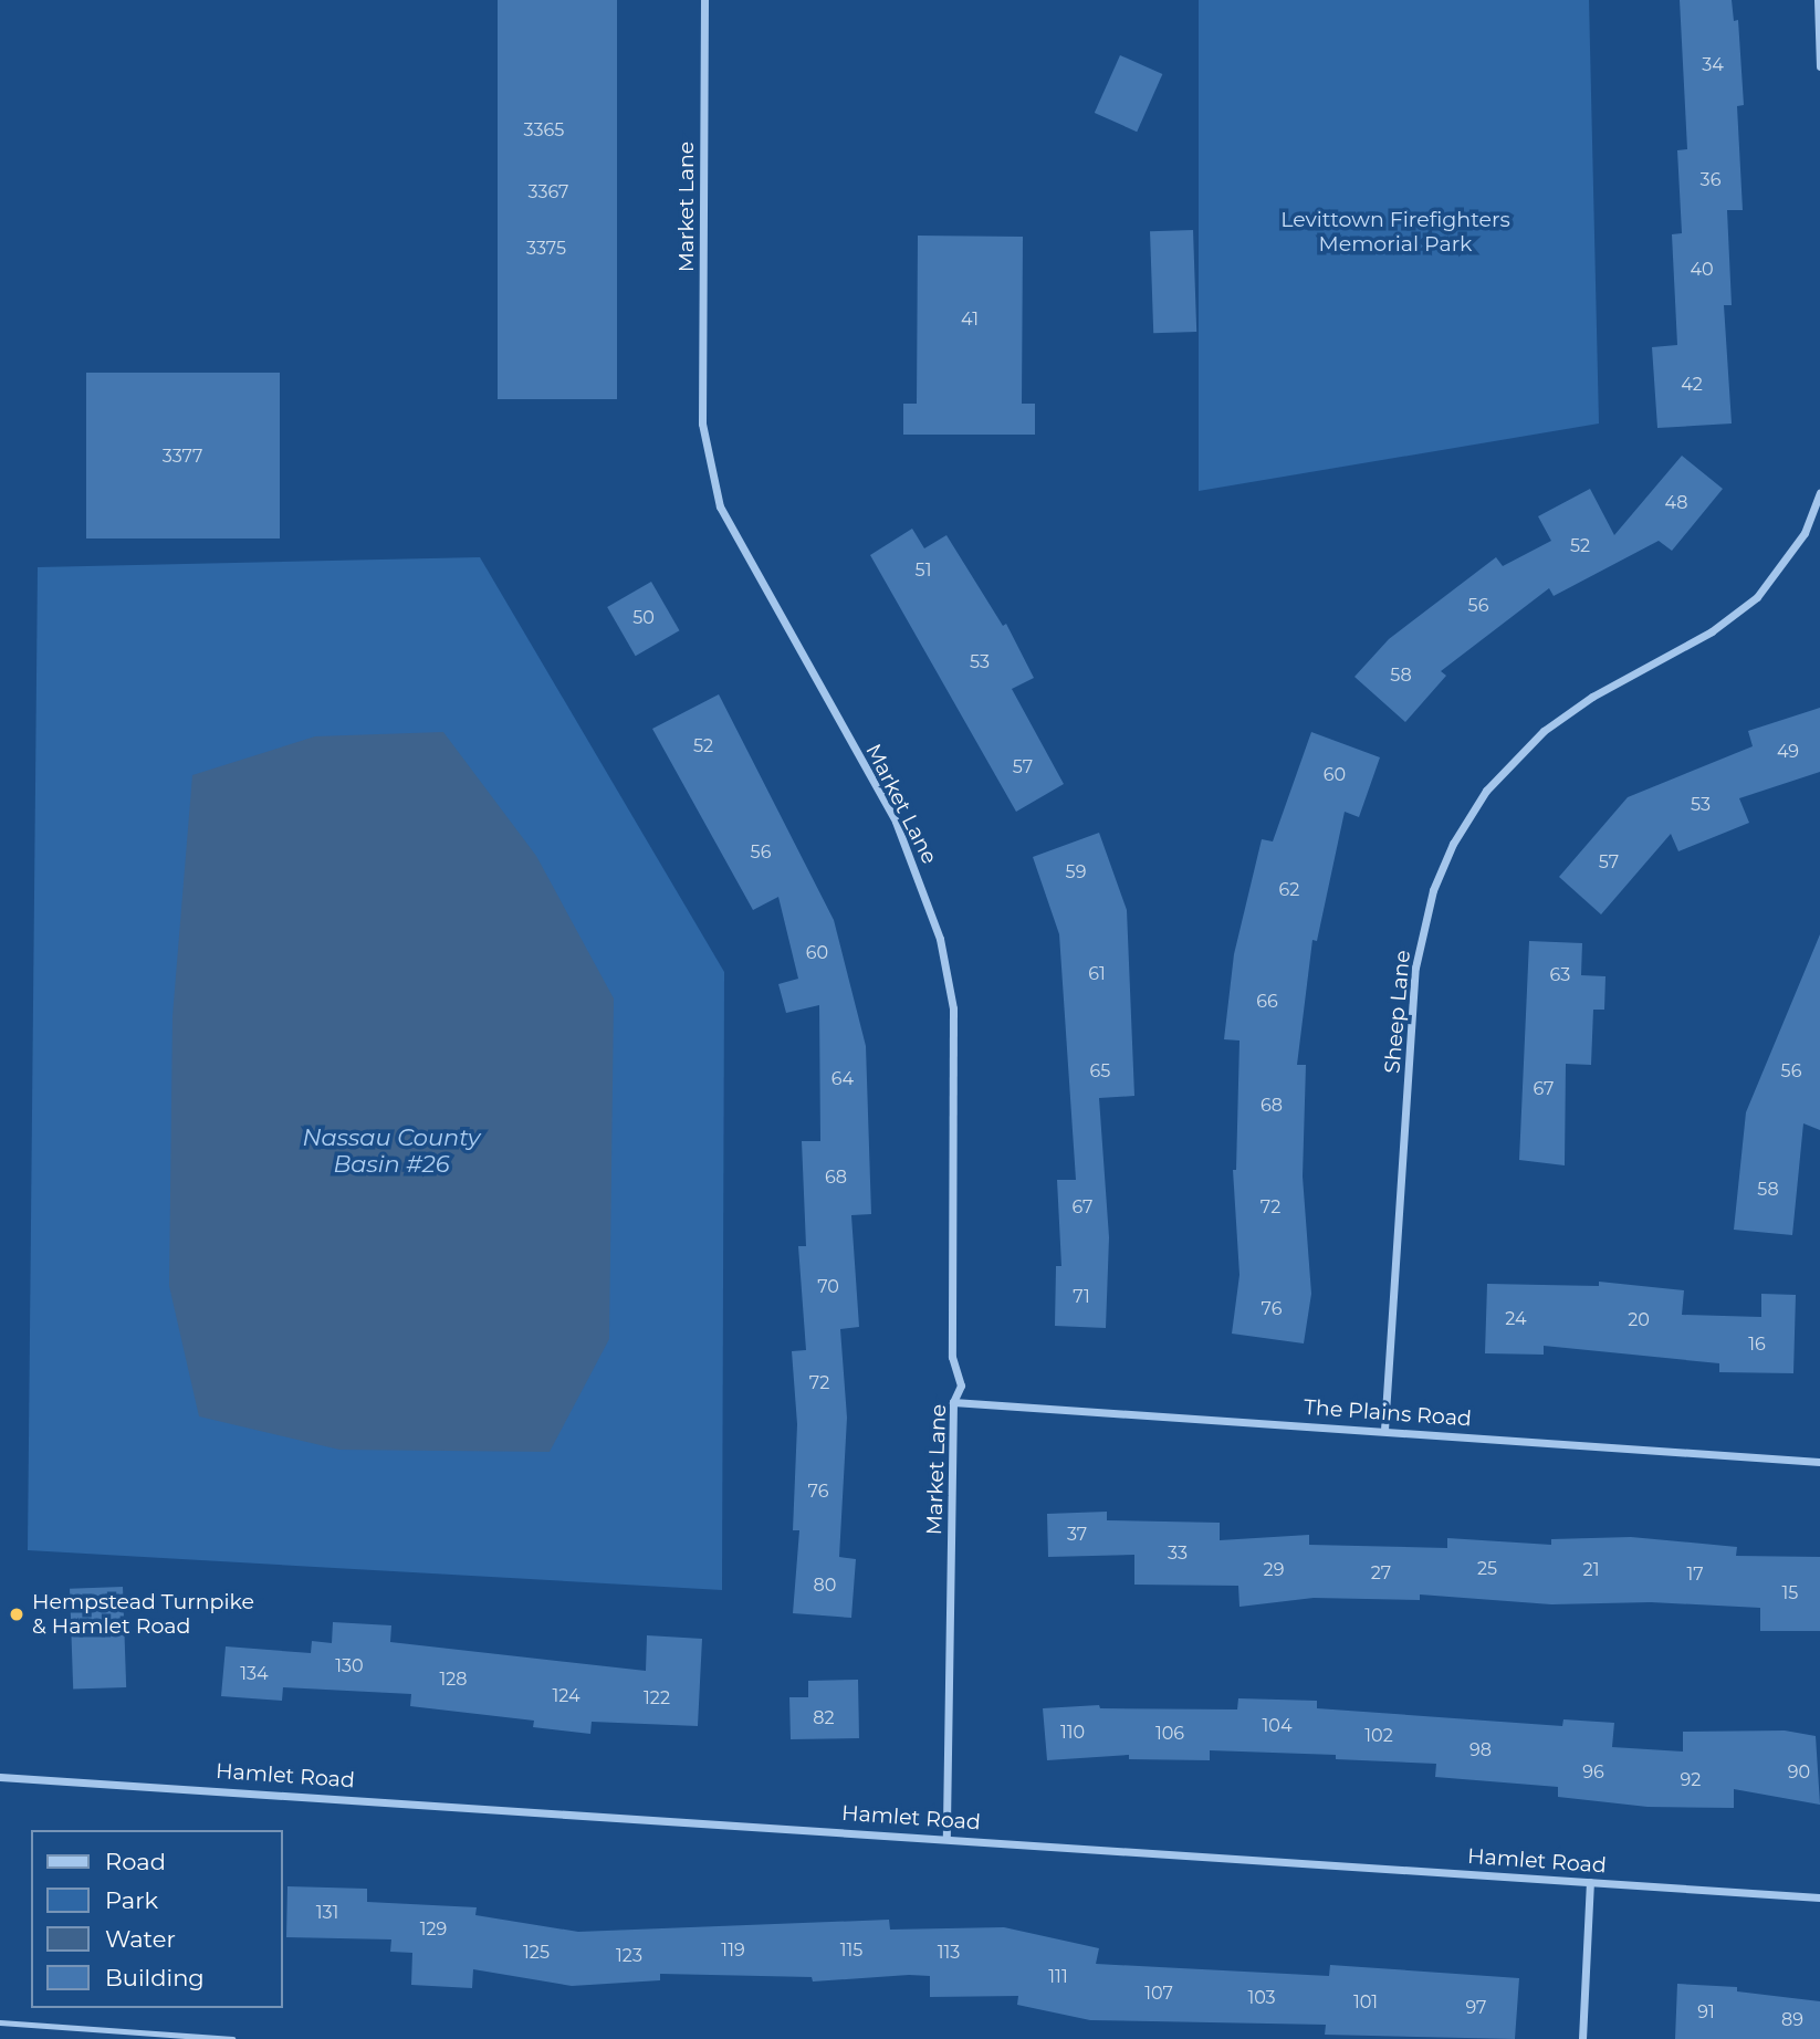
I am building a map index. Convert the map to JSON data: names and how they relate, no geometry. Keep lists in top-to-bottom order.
{
  "streets": {
    "street": [
      "Market Lane",
      "Sheep Lane",
      "The Plains Road",
      "Hamlet Road"
    ]
  },
  "crossings": [
    ["Market Lane", "The Plains Road"],
    ["Market Lane", "Hamlet Road"],
    ["Sheep Lane", "The Plains Road"]
  ],
  "water": ["Nassau County Basin #26"],
  "parks": ["Levittown Firefighters Memorial Park"],
  "places": ["Hempstead Turnpike & Hamlet Road"],
  "house_numbers": [
    "34",
    "3365",
    "36",
    "3367",
    "3375",
    "40",
    "41",
    "42",
    "3377",
    "48",
    "52",
    "51",
    "56",
    "50",
    "53",
    "58",
    "52",
    "49",
    "57",
    "60",
    "53",
    "56",
    "57",
    "59",
    "62",
    "60",
    "61",
    "63",
    "66",
    "65",
    "56",
    "64",
    "67",
    "68",
    "68",
    "58",
    "67",
    "72",
    "70",
    "71",
    "76",
    "24",
    "20",
    "16",
    "72",
    "76",
    "37",
    "33",
    "25",
    "29",
    "21",
    "27",
    "17",
    "80",
    "15",
    "130",
    "134",
    "128",
    "124",
    "122",
    "82",
    "104",
    "110",
    "106",
    "102",
    "98",
    "96",
    "90",
    "92",
    "131",
    "129",
    "119",
    "115",
    "125",
    "113",
    "123",
    "111",
    "107",
    "103",
    "101",
    "97",
    "91",
    "89"
  ],
  "legend": [
    "Road",
    "Park",
    "Water",
    "Building"
  ]
}
